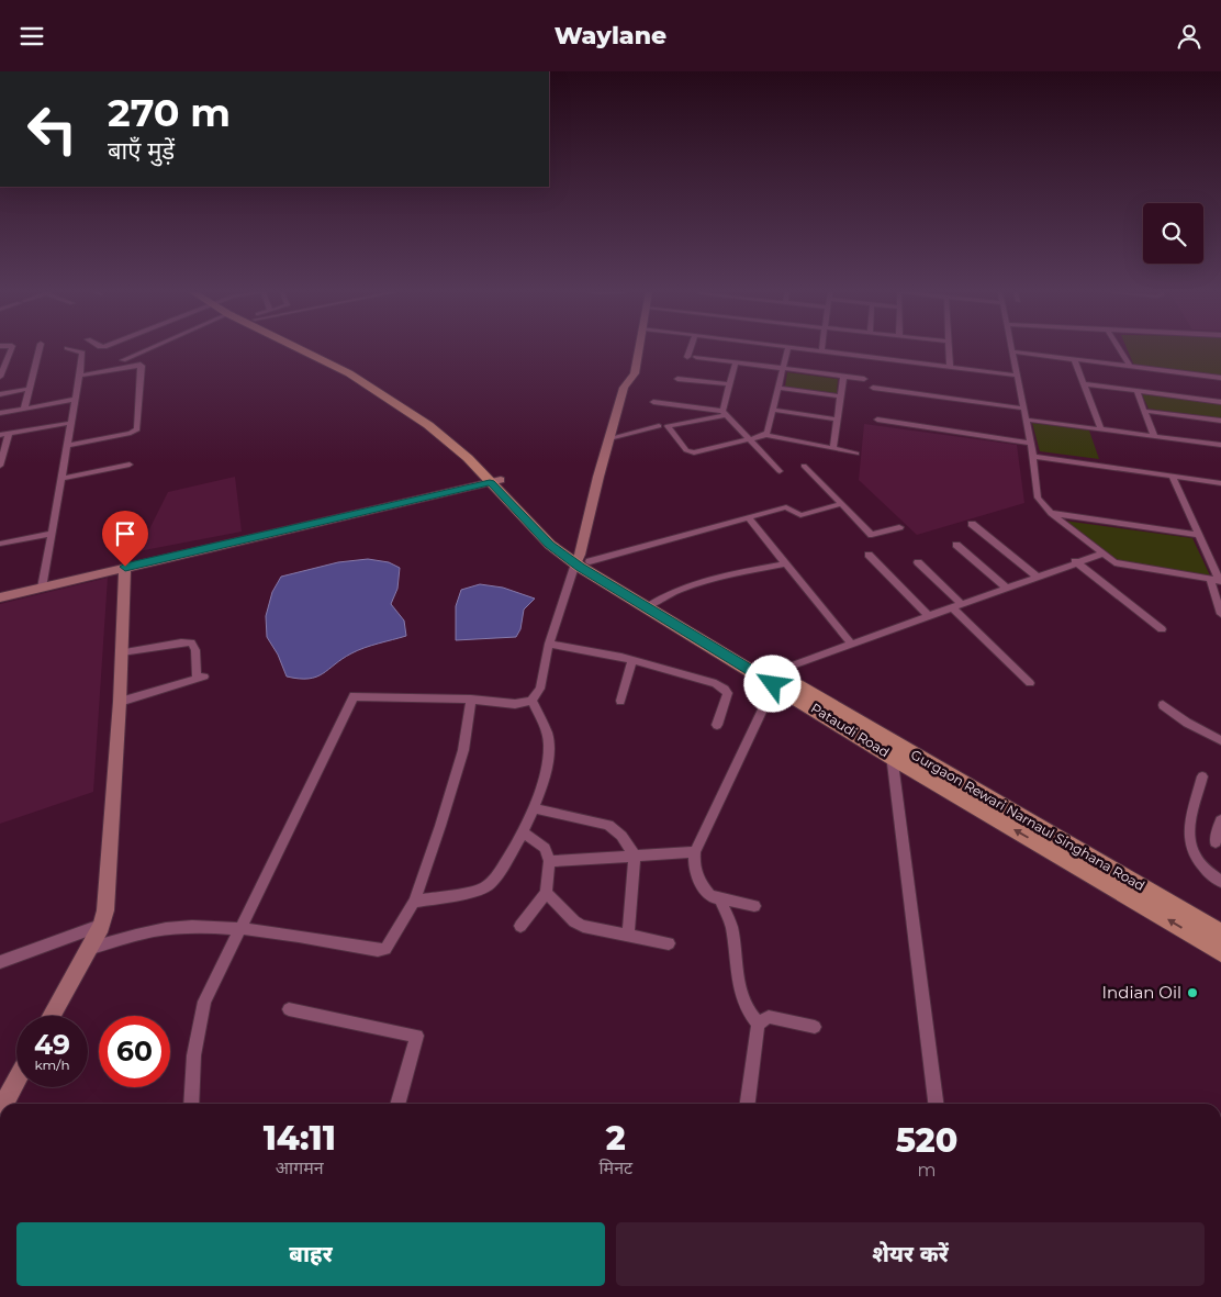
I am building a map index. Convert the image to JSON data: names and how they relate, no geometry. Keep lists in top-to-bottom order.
{
  "streets": {
    "main road": ["Pataudi Road", "Gurgaon Rewari Narnaul Singhana Road"]
  },
  "crossings": [
    ["Pataudi Road", "Gurgaon Rewari Narnaul Singhana Road"]
  ],
  "places": ["Indian Oil"],
  "page": {
    "header": "Waylane",
    "turn": ["270 m", "बाएँ मुड़ें"],
    "speed": "49 km/h",
    "limit": "60",
    "eta": [
      "14:11",
      "आगमन",
      "2",
      "मिनट",
      "520",
      "m"
    ],
    "buttons": ["बाहर", "शेयर करें"]
  }
}
